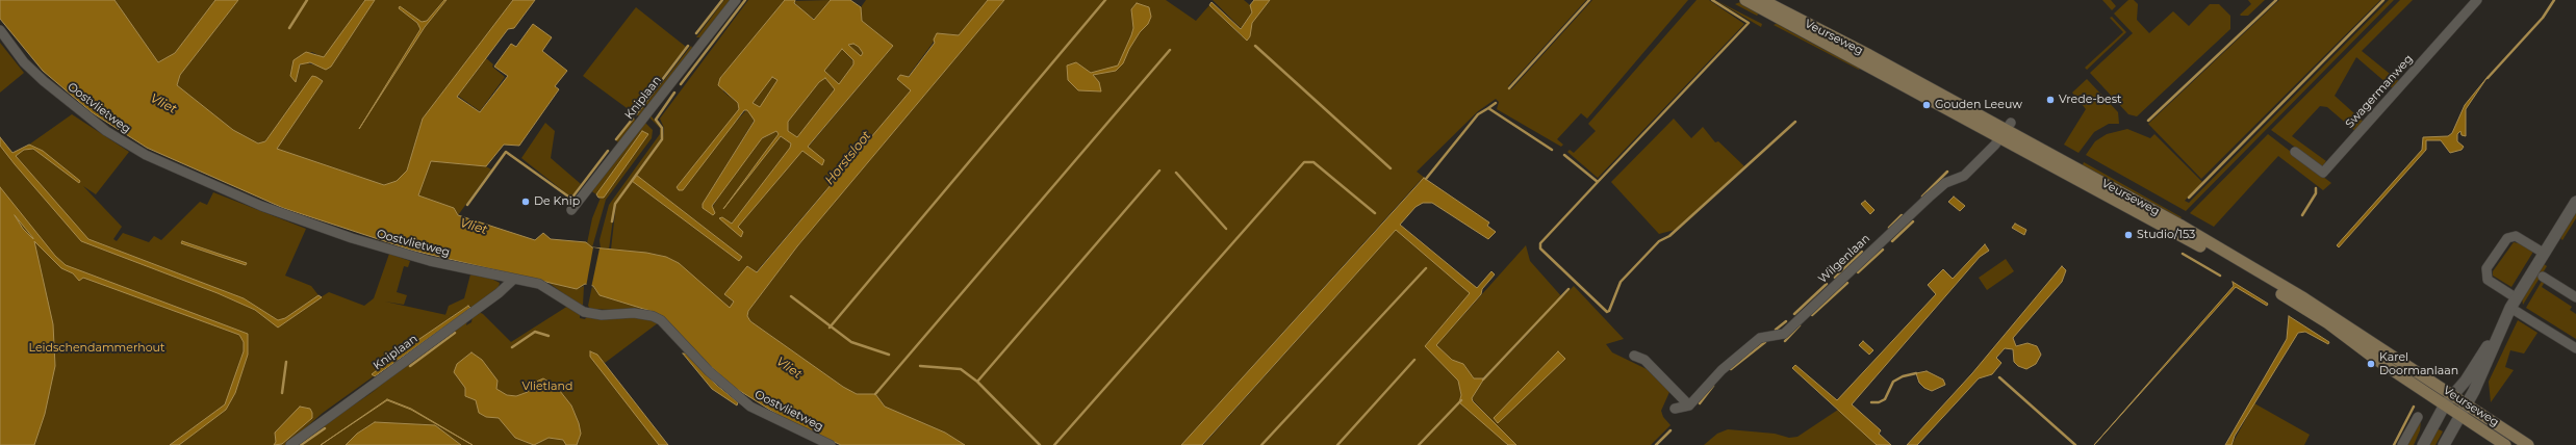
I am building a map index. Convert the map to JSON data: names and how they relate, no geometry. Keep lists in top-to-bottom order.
{
  "streets": {
    "main road": ["Veurseweg"],
    "street": [
      "Swagermanweg",
      "Kniplaan",
      "Oostvlietweg",
      "Wilgenlaan"
    ]
  },
  "crossings": [
    ["Veurseweg", "Wilgenlaan"],
    ["Kniplaan", "Oostvlietweg"]
  ],
  "water": ["Vliet", "Horstsloot"],
  "parks": ["Leidschendammerhout", "Vlietland"],
  "places": [
    "Vrede-best",
    "Gouden Leeuw",
    "De Knip",
    "Studio/153",
    "Karel Doormanlaan"
  ]
}
